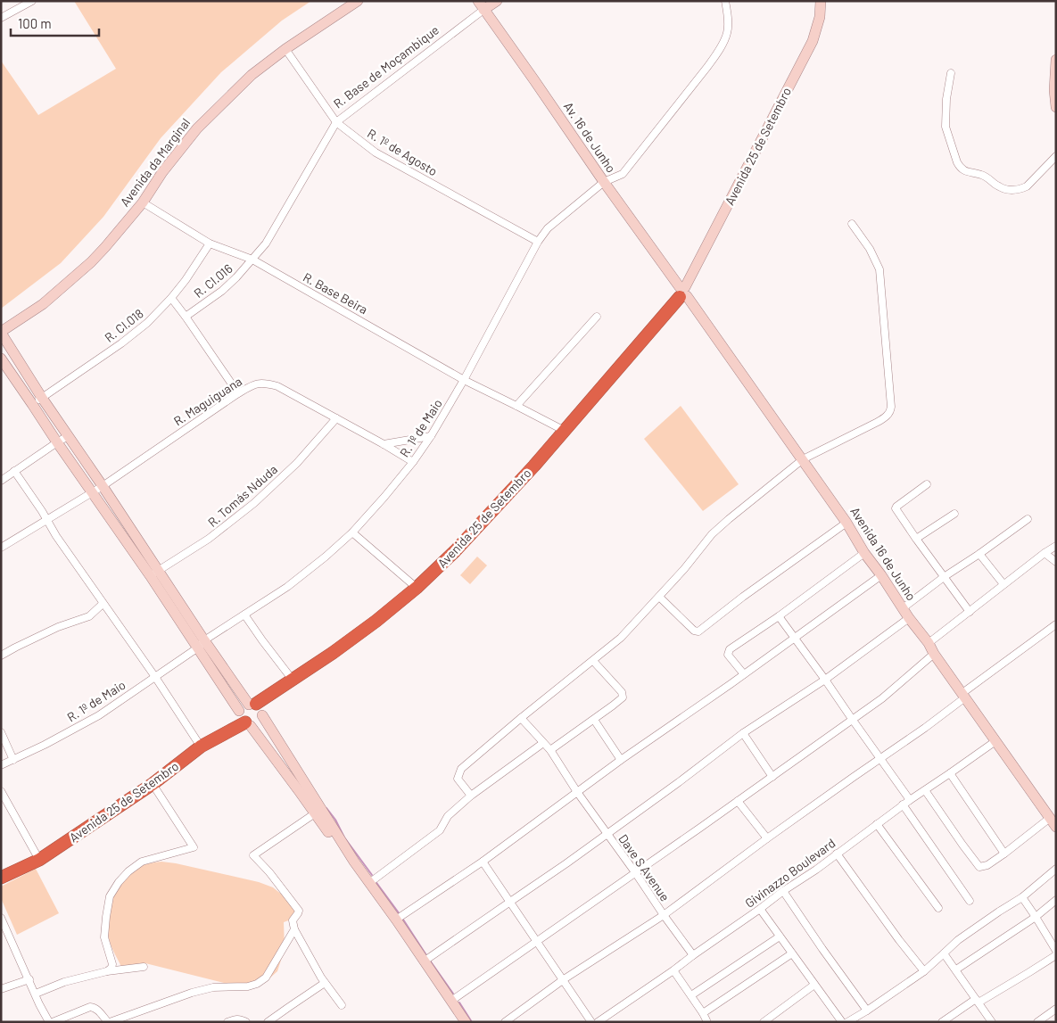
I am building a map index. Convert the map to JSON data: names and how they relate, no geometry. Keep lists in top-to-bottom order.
{
  "streets": {
    "highway": ["Avenida 25 de Setembro"],
    "street": [
      "R. Base de Moçambique",
      "Av. 16 de Junho",
      "R. 1º de Agosto",
      "Avenida da Marginal",
      "R. CI.016",
      "R. Base Beira",
      "R. CI.018",
      "R. Maguiguana",
      "R. 1º de Maio",
      "R. Tomás Nduda",
      "Avenida 16 de Junho",
      "Dave S Avenue",
      "Givinazzo Boulevard"
    ]
  },
  "crossings": [
    ["R. Base de Moçambique", "Av. 16 de Junho"],
    ["R. Base de Moçambique", "R. 1º de Agosto"],
    ["R. Base de Moçambique", "R. CI.016"],
    ["R. Base de Moçambique", "R. Base Beira"],
    ["Av. 16 de Junho", "Avenida 25 de Setembro"],
    ["Av. 16 de Junho", "R. 1º de Maio"],
    ["Av. 16 de Junho", "Avenida 16 de Junho"],
    ["Avenida 25 de Setembro", "R. Base Beira"],
    ["Avenida 25 de Setembro", "Avenida 16 de Junho"],
    ["R. 1º de Agosto", "Avenida da Marginal"],
    ["R. 1º de Agosto", "R. 1º de Maio"],
    ["Avenida da Marginal", "R. Base Beira"],
    ["R. CI.016", "R. Base Beira"],
    ["R. Base Beira", "R. CI.018"],
    ["R. Base Beira", "R. 1º de Maio"],
    ["R. Maguiguana", "R. 1º de Maio"],
    ["R. Maguiguana", "R. Tomás Nduda"],
    ["Avenida 16 de Junho", "Givinazzo Boulevard"],
    ["Dave S Avenue", "Givinazzo Boulevard"]
  ],
  "scale_bar": "100 m"
}
